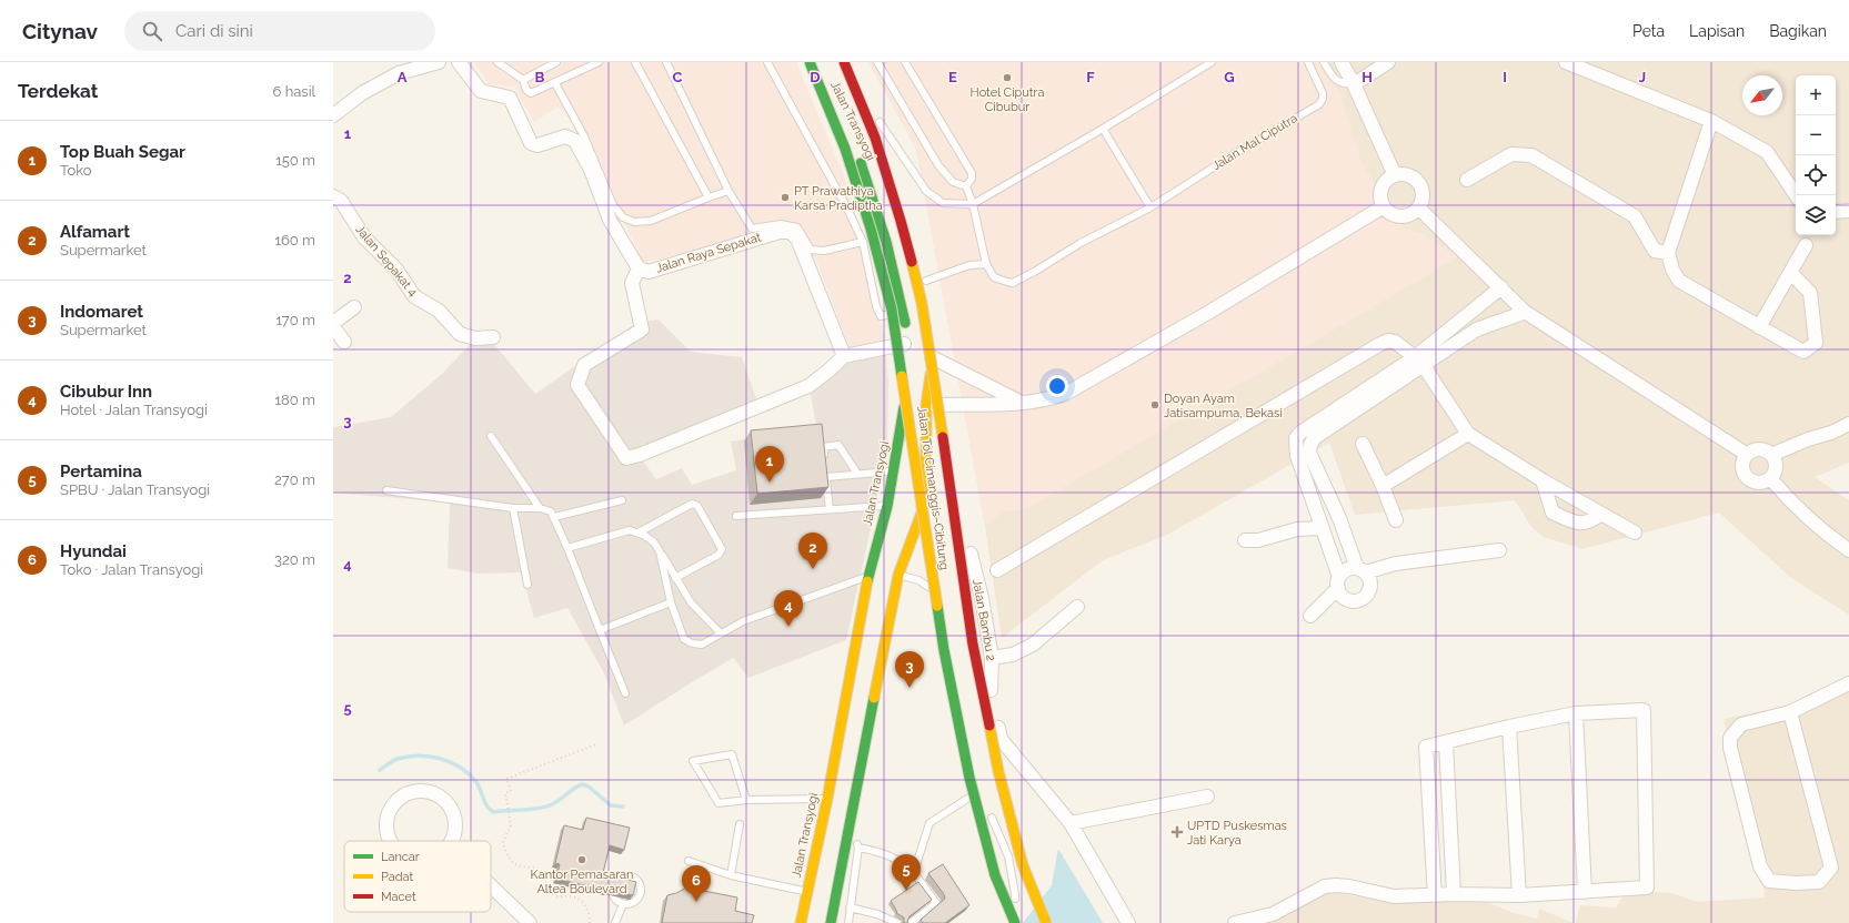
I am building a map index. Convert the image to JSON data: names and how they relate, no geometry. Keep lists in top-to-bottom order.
{
  "streets": {
    "highway": ["Jalan Transyogi", "Jalan Tol Cimanggis–Cibitung"],
    "street": ["Jalan Raya Sepakat", "Jalan Sepakat 4", "Jalan Bambu 2"],
    "lane": ["Jalan Mal Ciputra"]
  },
  "crossings": [
    ["Jalan Transyogi", "Jalan Tol Cimanggis–Cibitung"],
    ["Jalan Transyogi", "Jalan Bambu 2"]
  ],
  "places": {
    "other": [
      "Hotel Ciputra Cibubur",
      "PT Prawathiya Karsa Pradiptha",
      "Doyan Ayam Jatisampurna, Bekasi",
      "Kantor Pemasaran Altea Boulevard"
    ],
    "health": ["UPTD Puskesmas Jati Karya"]
  },
  "legend": ["Lancar", "Padat", "Macet"],
  "north": "bottom left",
  "page": {
    "header": "Citynav",
    "search": "Cari di sini",
    "nav": ["Peta", "Lapisan", "Bagikan"],
    "heading": ["Terdekat", "6 hasil"],
    "map_buttons": ["+", "−"],
    "list": [
      {
        "mark": "1",
        "name": "Top Buah Segar",
        "note": "Toko",
        "value": "150 m"
      },
      {
        "mark": "2",
        "name": "Alfamart",
        "note": "Supermarket",
        "value": "160 m"
      },
      {
        "mark": "3",
        "name": "Indomaret",
        "note": "Supermarket",
        "value": "170 m"
      },
      {
        "mark": "4",
        "name": "Cibubur Inn",
        "note": "Hotel · Jalan Transyogi",
        "value": "180 m"
      },
      {
        "mark": "5",
        "name": "Pertamina",
        "note": "SPBU · Jalan Transyogi",
        "value": "270 m"
      },
      {
        "mark": "6",
        "name": "Hyundai",
        "note": "Toko · Jalan Transyogi",
        "value": "320 m"
      }
    ],
    "pins": [
      "1",
      "2",
      "4",
      "3",
      "5",
      "6"
    ]
  },
  "grid": {
    "columns": [
      "A",
      "B",
      "C",
      "D",
      "E",
      "F",
      "G",
      "H",
      "I",
      "J"
    ],
    "rows": [
      "1",
      "2",
      "3",
      "4",
      "5"
    ]
  }
}
